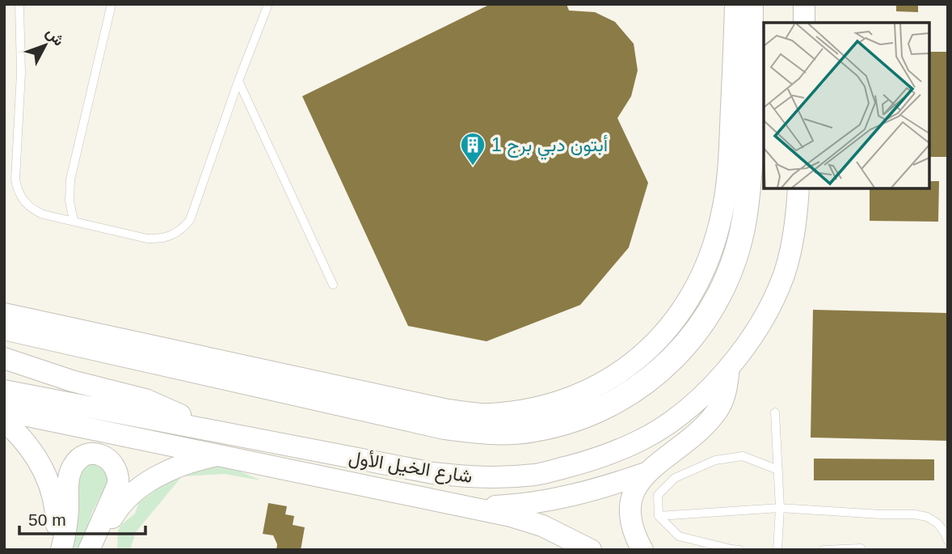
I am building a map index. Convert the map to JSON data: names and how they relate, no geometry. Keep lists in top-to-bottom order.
{
  "streets": {
    "main road": ["شارع الخيل الأول"]
  },
  "places": {
    "building": ["أبتون دبي برج 1"]
  },
  "scale_bar": "50 m",
  "north": "top right"
}
